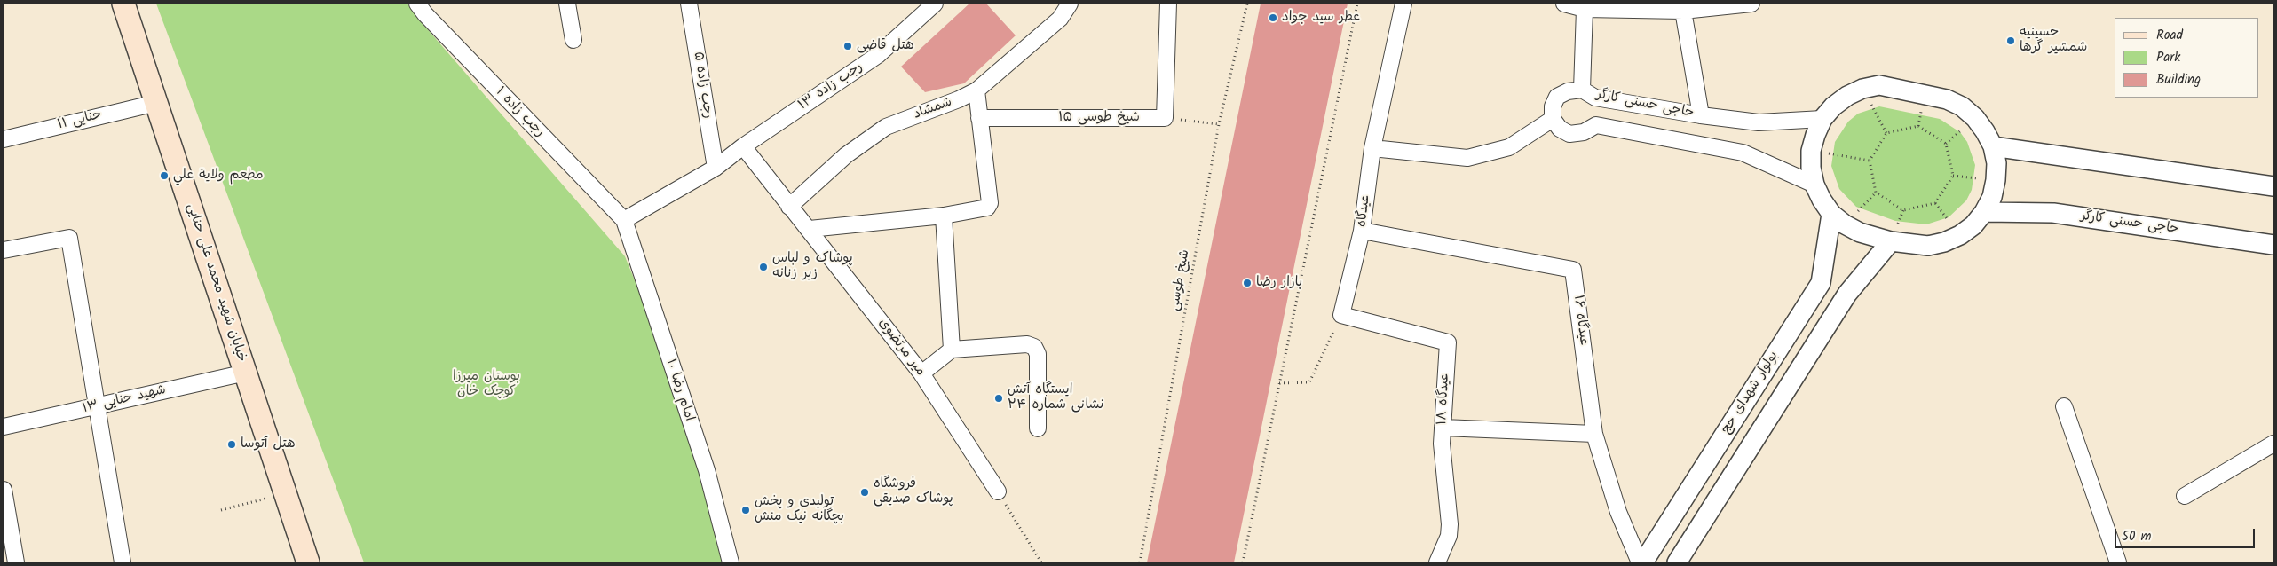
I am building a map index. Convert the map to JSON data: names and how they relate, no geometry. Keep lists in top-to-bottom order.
{
  "streets": {
    "main road": ["خیابان شهید محمد علی حنایی"],
    "street": [
      "رجب زاده ۵",
      "رجب زاده ۱۳",
      "حاجی حسنی کارگر",
      "شمشاد",
      "رجب زاده ۱",
      "۱۵ شیخ طوسی",
      "حنایی ۱۱",
      "عیدگاه",
      "عیدگاه ۱۶",
      "میر مرتضوی",
      "امام رضا ۱۰",
      "بولوار شهدای حج",
      "عیدگاه ۱۸",
      "شهید حنایی ۱۳"
    ],
    "path": ["شیخ طوسی"]
  },
  "crossings": [
    ["رجب زاده ۵", "رجب زاده ۱۳"],
    ["رجب زاده ۱۳", "رجب زاده ۱"],
    ["رجب زاده ۱۳", "میر مرتضوی"],
    ["رجب زاده ۱۳", "امام رضا ۱۰"],
    ["شمشاد", "میر مرتضوی"],
    ["رجب زاده ۱", "امام رضا ۱۰"],
    ["حنایی ۱۱", "خیابان شهید محمد علی حنایی"],
    ["عیدگاه", "عیدگاه ۱۶"],
    ["عیدگاه", "عیدگاه ۱۸"],
    ["خیابان شهید محمد علی حنایی", "شهید حنایی ۱۳"]
  ],
  "parks": ["بوستان میرزا کوچک خان"],
  "places": [
    "عطر سید جواد",
    "حسینیه شمشیر گرها",
    "هتل قاضی",
    "مطعم ولاية علي",
    "پوشاک و لباس زیر زنانه",
    "بازار رضا",
    "ایستگاه آتش نشانی شماره ۲۴",
    "هتل آتوسا",
    "فروشگاه پوشاک صدیقی",
    "تولیدی و پخش بچگانه نیک منش"
  ],
  "legend": ["Road", "Park", "Building"],
  "scale_bar": "50 m"
}
